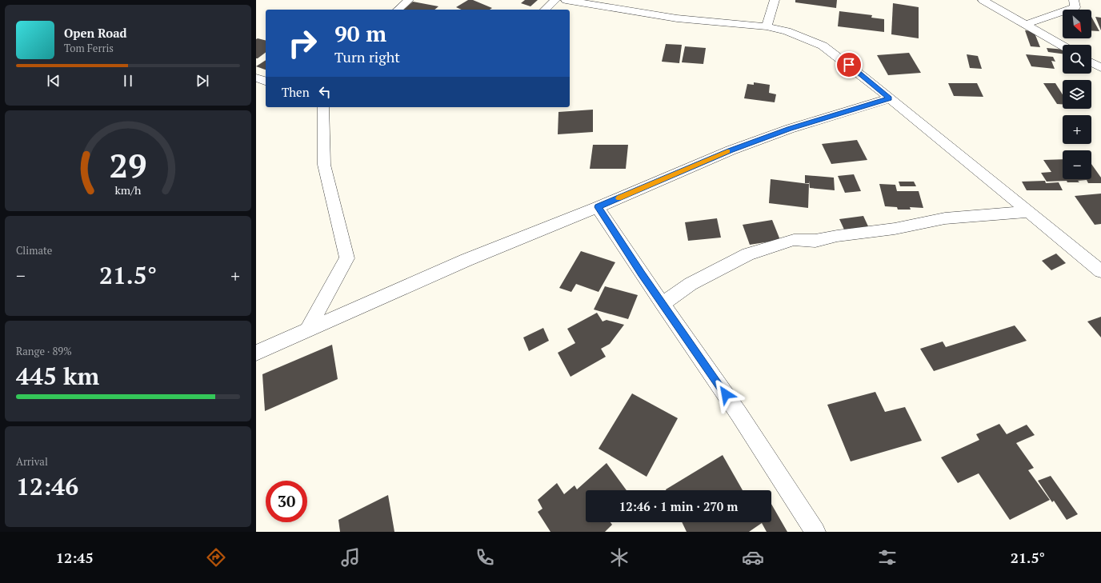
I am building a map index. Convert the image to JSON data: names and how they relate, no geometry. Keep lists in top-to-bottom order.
{
  "north": "bottom right",
  "page": {
    "map_buttons": ["+", "−"],
    "turn": ["90 m", "Turn right"],
    "song": ["Open Road", "Tom Ferris"],
    "then": "Then",
    "tile": [
      "Climate",
      ["Range · 89%", "445 km"],
      ["Arrival", "12:46"]
    ],
    "heat": ["−", "21.5°", "+"],
    "limit": "30",
    "trip": "12:46 · 1 min · 270 m",
    "tabs": ["12:45", "21.5°"],
    "gauge": ["29", "km/h"]
  }
}
